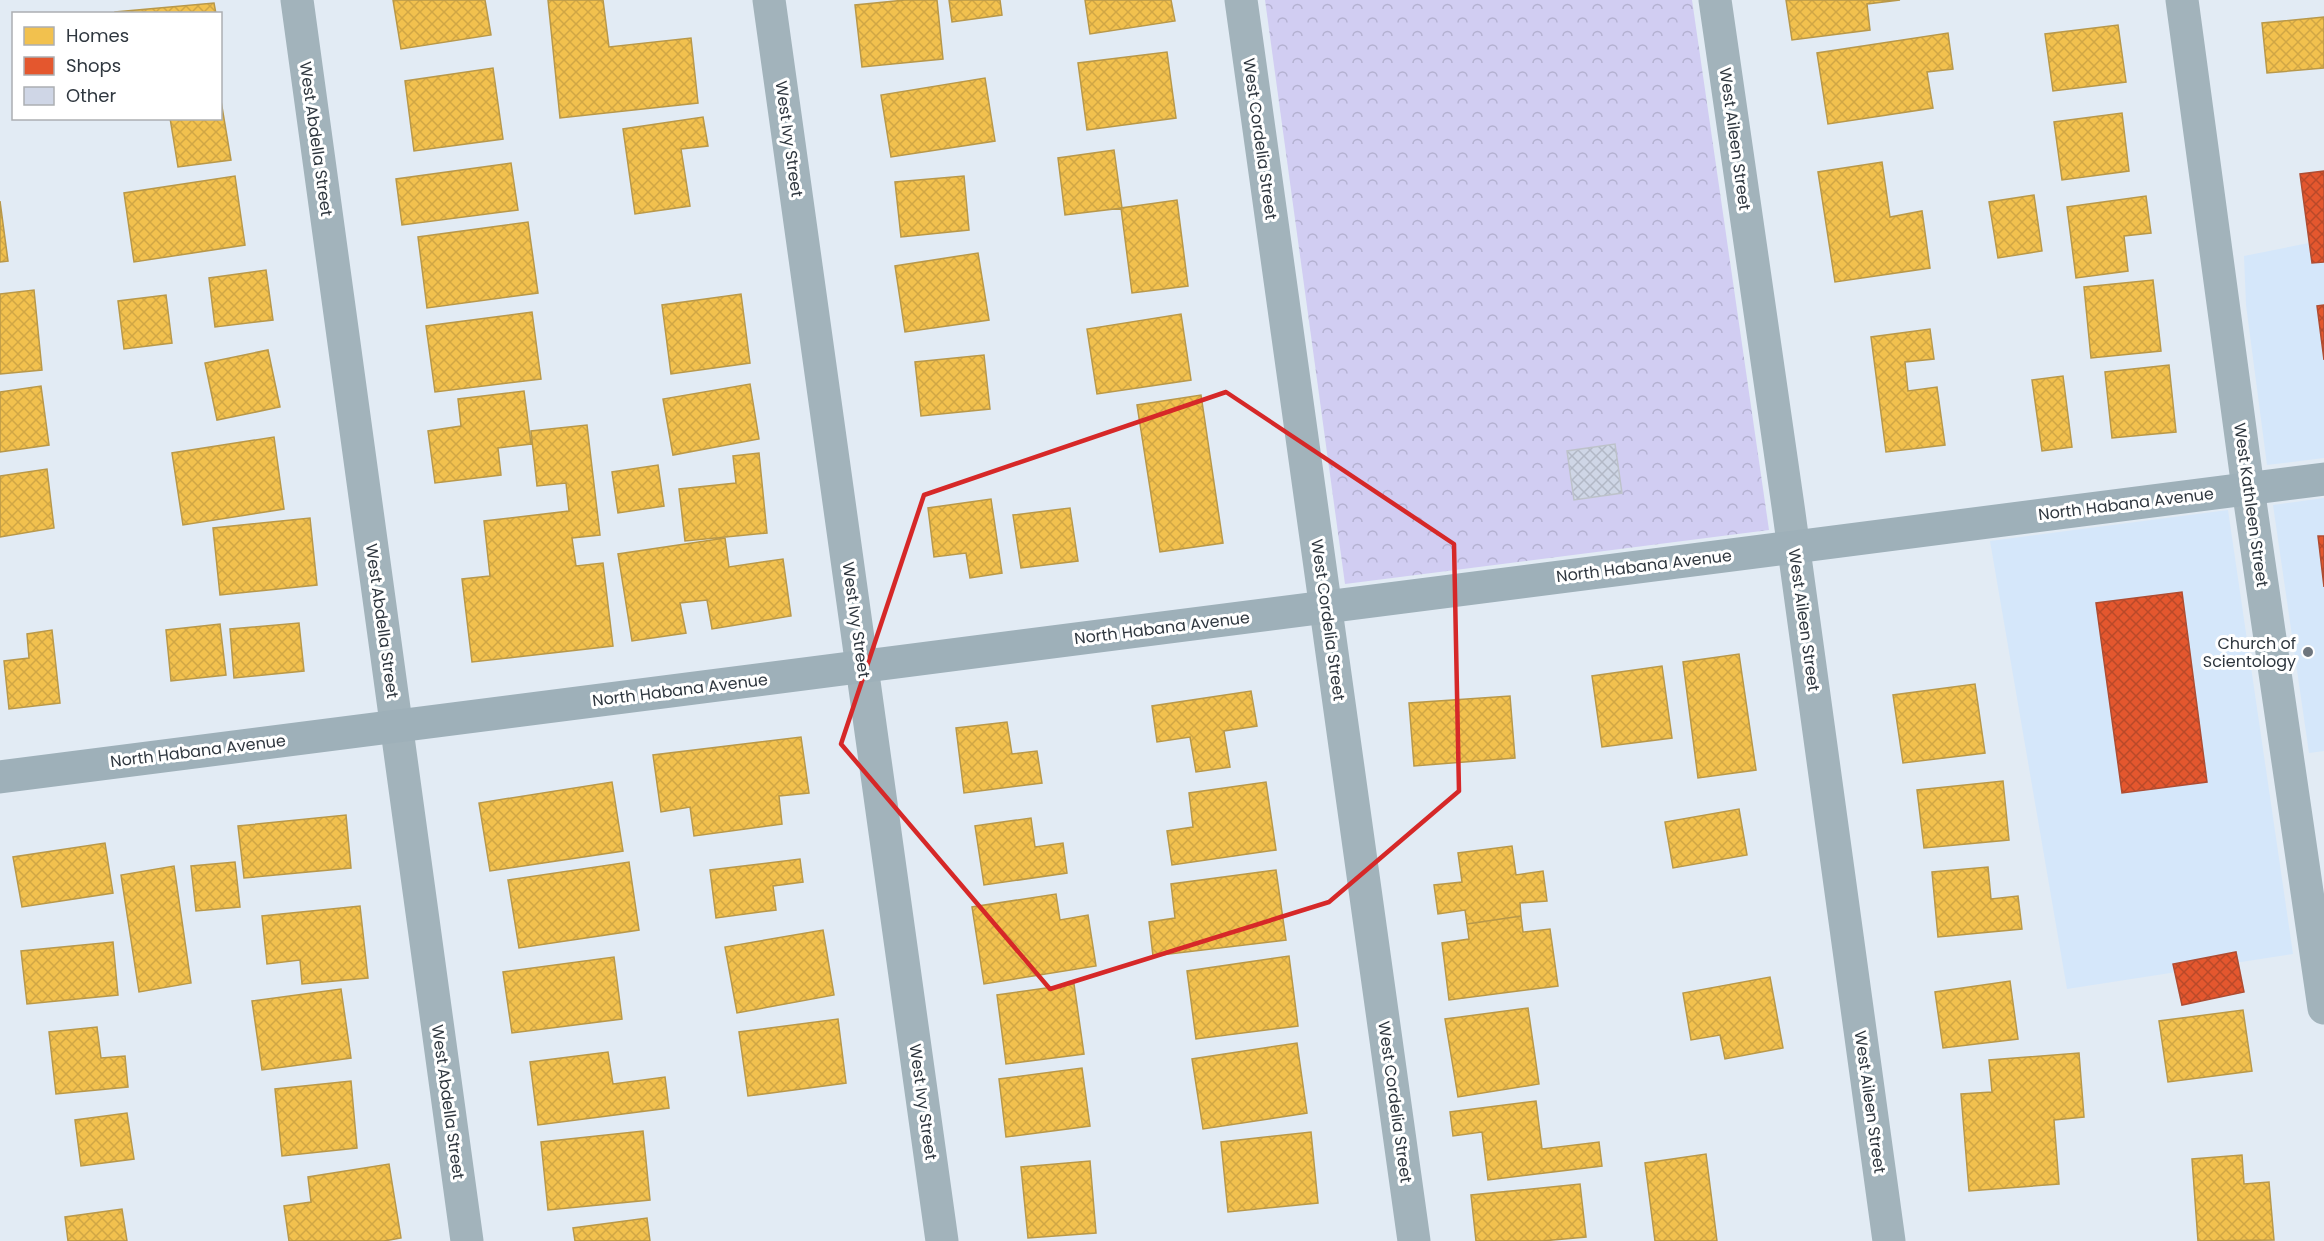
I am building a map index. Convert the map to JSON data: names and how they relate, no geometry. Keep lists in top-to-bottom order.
{
  "streets": {
    "street": [
      "West Abdella Street",
      "West Ivy Street",
      "West Cordelia Street",
      "West Aileen Street",
      "North Habana Avenue",
      "West Kathleen Street"
    ]
  },
  "crossings": [
    ["West Abdella Street", "North Habana Avenue"],
    ["West Ivy Street", "North Habana Avenue"],
    ["West Cordelia Street", "North Habana Avenue"],
    ["West Aileen Street", "North Habana Avenue"],
    ["North Habana Avenue", "West Kathleen Street"]
  ],
  "places": ["Church of Scientology"],
  "legend": ["Homes", "Shops", "Other"]
}
